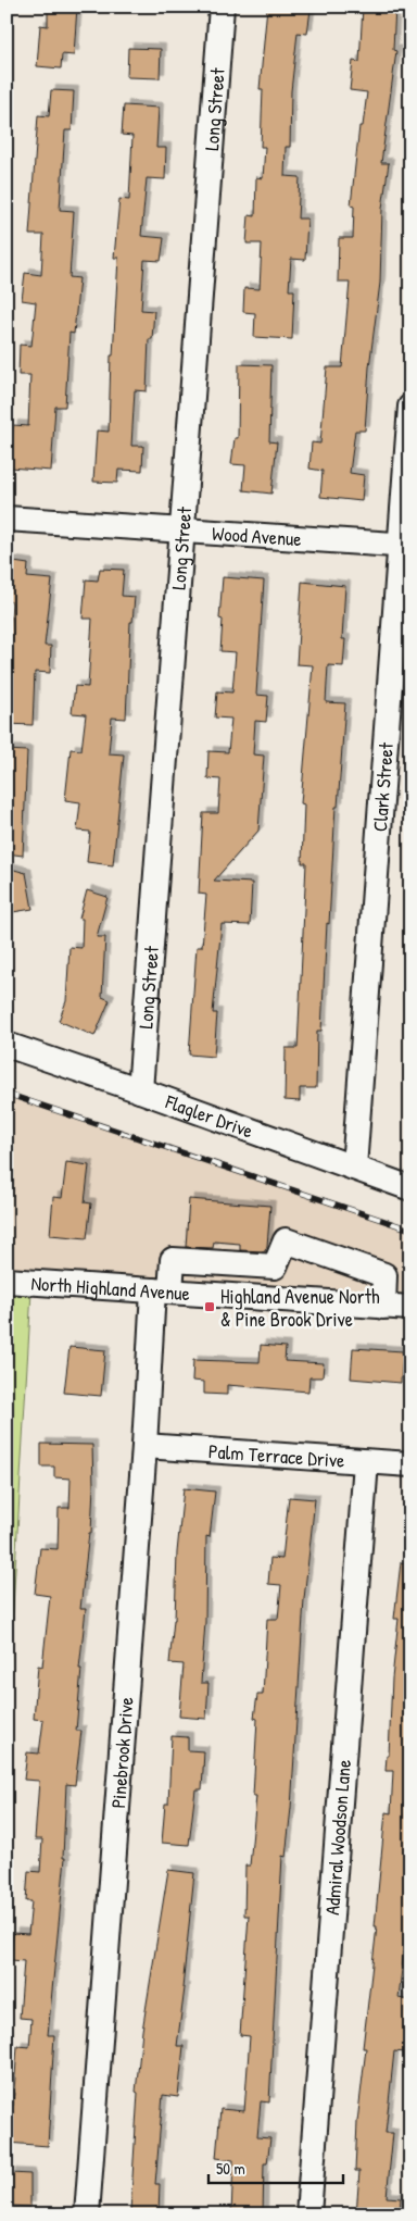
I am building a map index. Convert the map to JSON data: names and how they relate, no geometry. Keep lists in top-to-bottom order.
{
  "streets": {
    "street": [
      "Long Street",
      "Wood Avenue",
      "Clark Street",
      "Flagler Drive",
      "North Highland Avenue",
      "Palm Terrace Drive",
      "Pinebrook Drive",
      "Admiral Woodson Lane"
    ]
  },
  "crossings": [
    ["Long Street", "Wood Avenue"],
    ["Long Street", "Flagler Drive"],
    ["Wood Avenue", "Clark Street"],
    ["Clark Street", "Flagler Drive"],
    ["North Highland Avenue", "Pinebrook Drive"],
    ["Palm Terrace Drive", "Pinebrook Drive"],
    ["Palm Terrace Drive", "Admiral Woodson Lane"]
  ],
  "places": {
    "transit": ["Highland Avenue North & Pine Brook Drive"]
  },
  "scale_bar": "50 m"
}
